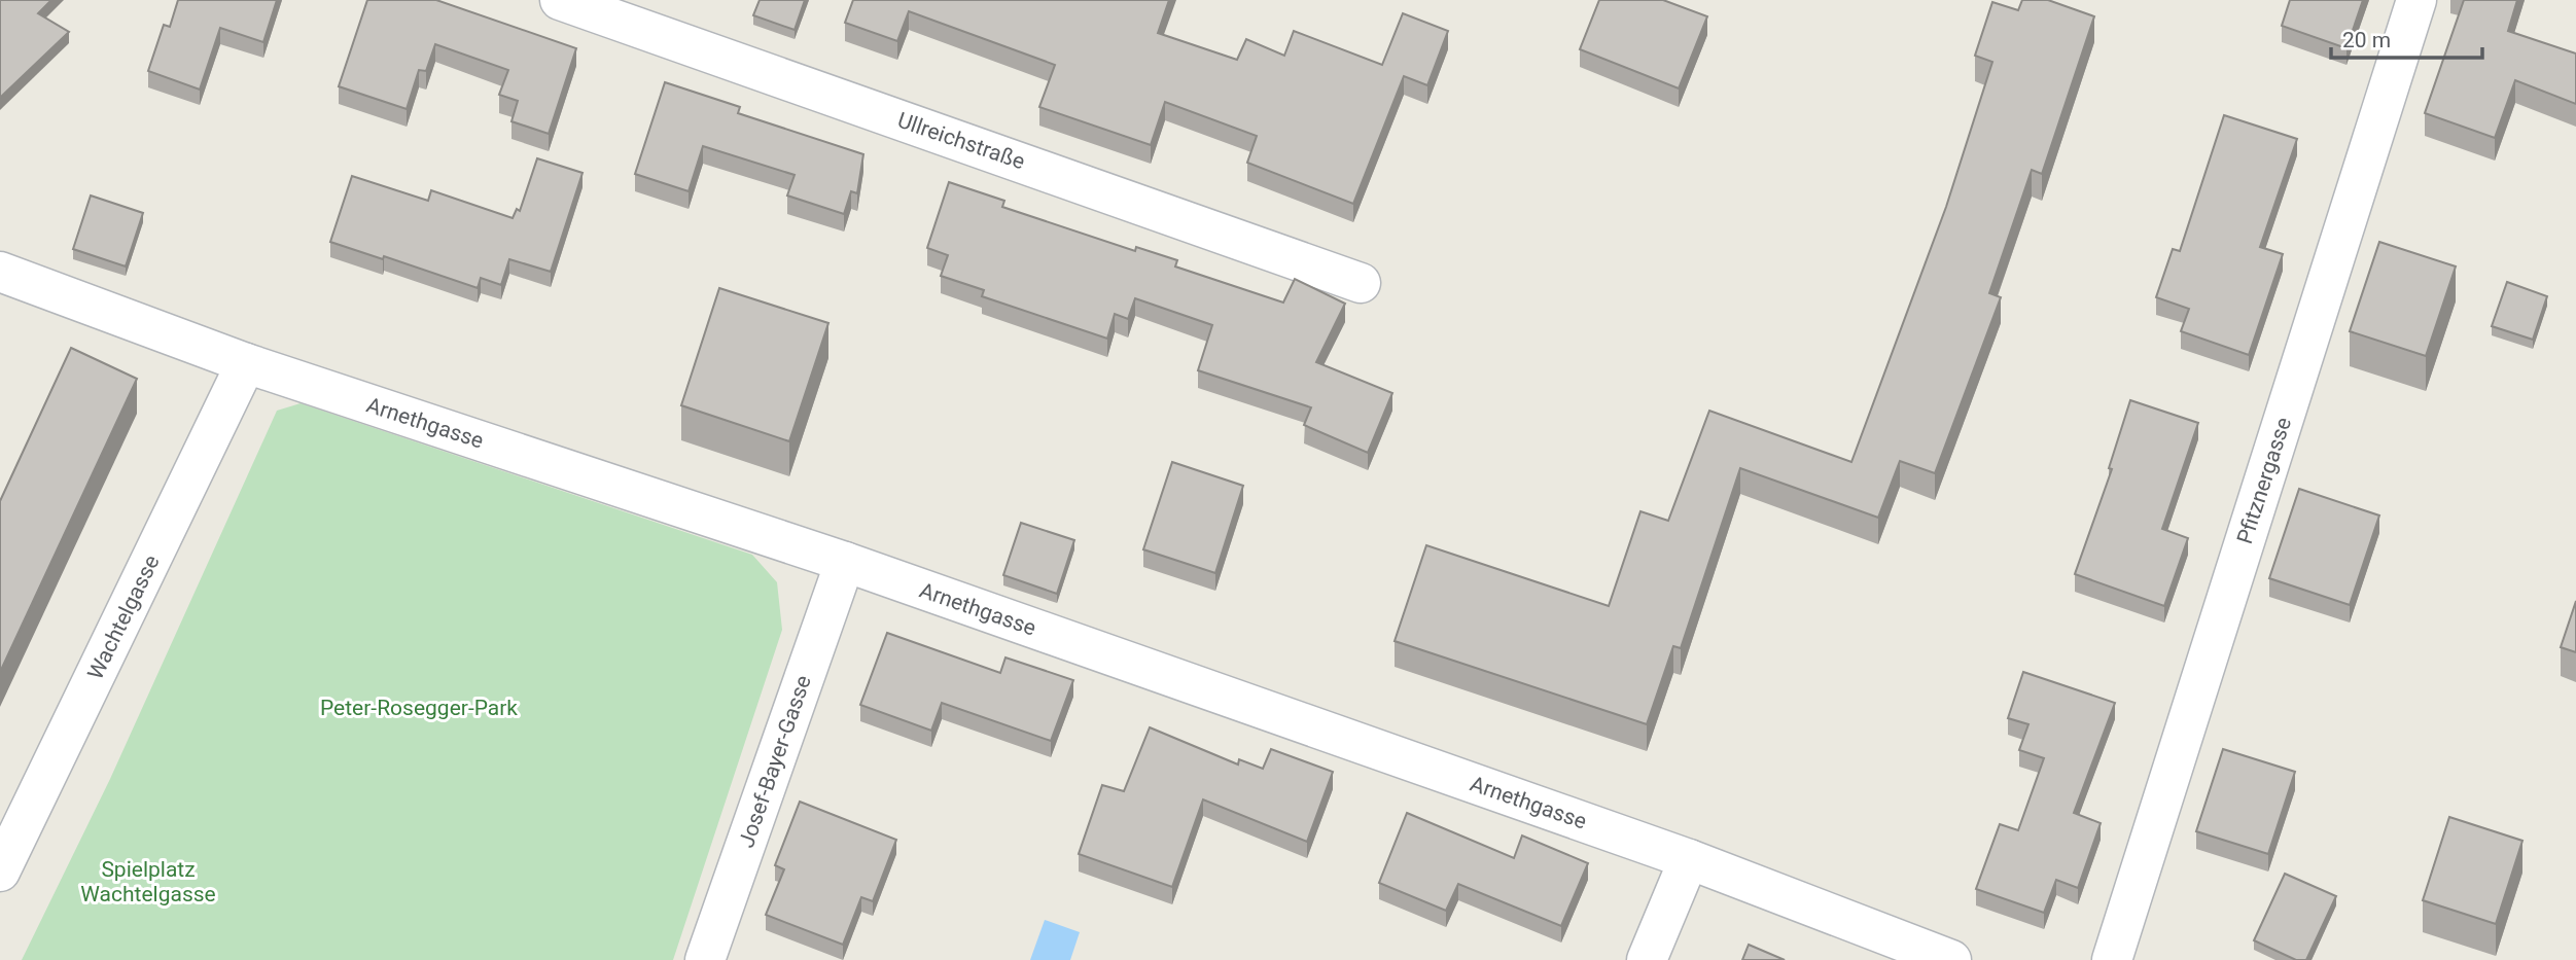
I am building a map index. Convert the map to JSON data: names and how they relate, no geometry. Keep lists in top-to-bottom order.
{
  "streets": {
    "street": [
      "Ullreichstraße",
      "Arnethgasse",
      "Pfitznergasse",
      "Wachtelgasse",
      "Josef-Bayer-Gasse"
    ]
  },
  "crossings": [
    ["Arnethgasse", "Wachtelgasse"],
    ["Arnethgasse", "Josef-Bayer-Gasse"]
  ],
  "parks": ["Peter-Rosegger-Park", "Spielplatz Wachtelgasse"],
  "scale_bar": "20 m"
}
